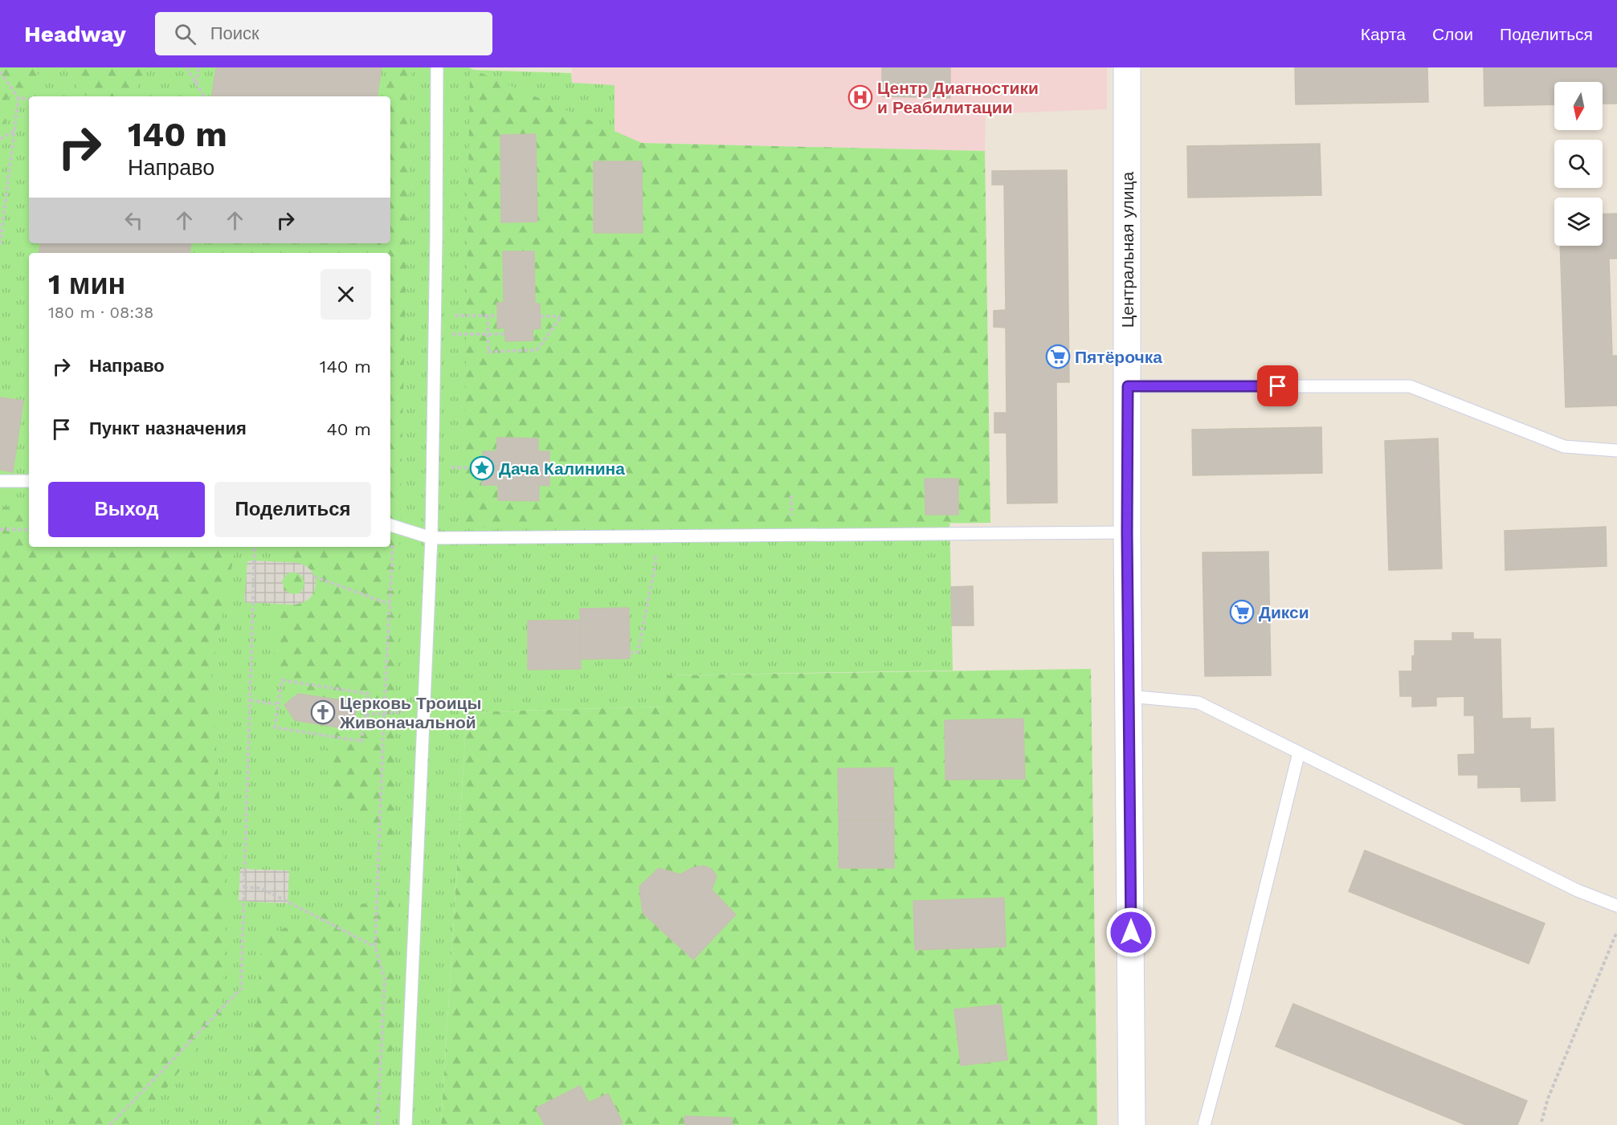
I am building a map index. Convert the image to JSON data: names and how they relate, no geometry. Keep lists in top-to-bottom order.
{
  "streets": {
    "main road": ["Центральная улица"]
  },
  "places": {
    "hospital": ["Центр Диагностики и Реабилитации"],
    "supermarket": ["Пятёрочка", "Дикси"],
    "place": ["Дача Калинина"],
    "church": ["Церковь Троицы Живоначальной"]
  },
  "north": "bottom",
  "page": {
    "header": "Headway",
    "search": "Поиск",
    "nav": ["Карта", "Слои", "Поделиться"],
    "turn": ["140 m", "Направо"],
    "heading": ["1 мин", "180 m · 08:38"],
    "list": [
      {
        "name": "Направо",
        "value": "140 m"
      },
      {
        "name": "Пункт назначения",
        "value": "40 m"
      }
    ],
    "buttons": ["Выход", "Поделиться"]
  }
}
